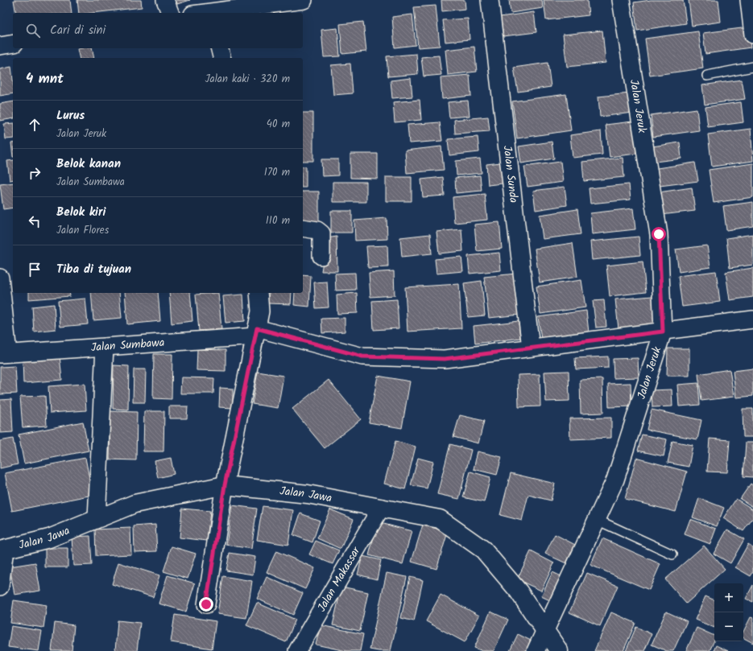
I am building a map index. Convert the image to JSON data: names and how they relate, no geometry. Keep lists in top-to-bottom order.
{
  "streets": {
    "street": [
      "Jalan Jeruk",
      "Jalan Sunda",
      "Jalan Sumbawa",
      "Jalan Jawa",
      "Jalan Makassar"
    ]
  },
  "crossings": [
    ["Jalan Jeruk", "Jalan Sumbawa"],
    ["Jalan Jeruk", "Jalan Jawa"],
    ["Jalan Sunda", "Jalan Sumbawa"],
    ["Jalan Jawa", "Jalan Makassar"]
  ],
  "page": {
    "search": "Cari di sini",
    "heading": ["4 mnt", "Jalan kaki · 320 m"],
    "list": [
      ["Lurus", "Jalan Jeruk", "40 m"],
      ["Belok kanan", "Jalan Sumbawa", "170 m"],
      ["Belok kiri", "Jalan Flores", "110 m"],
      "Tiba di tujuan"
    ],
    "map_buttons": ["+", "−"]
  }
}
